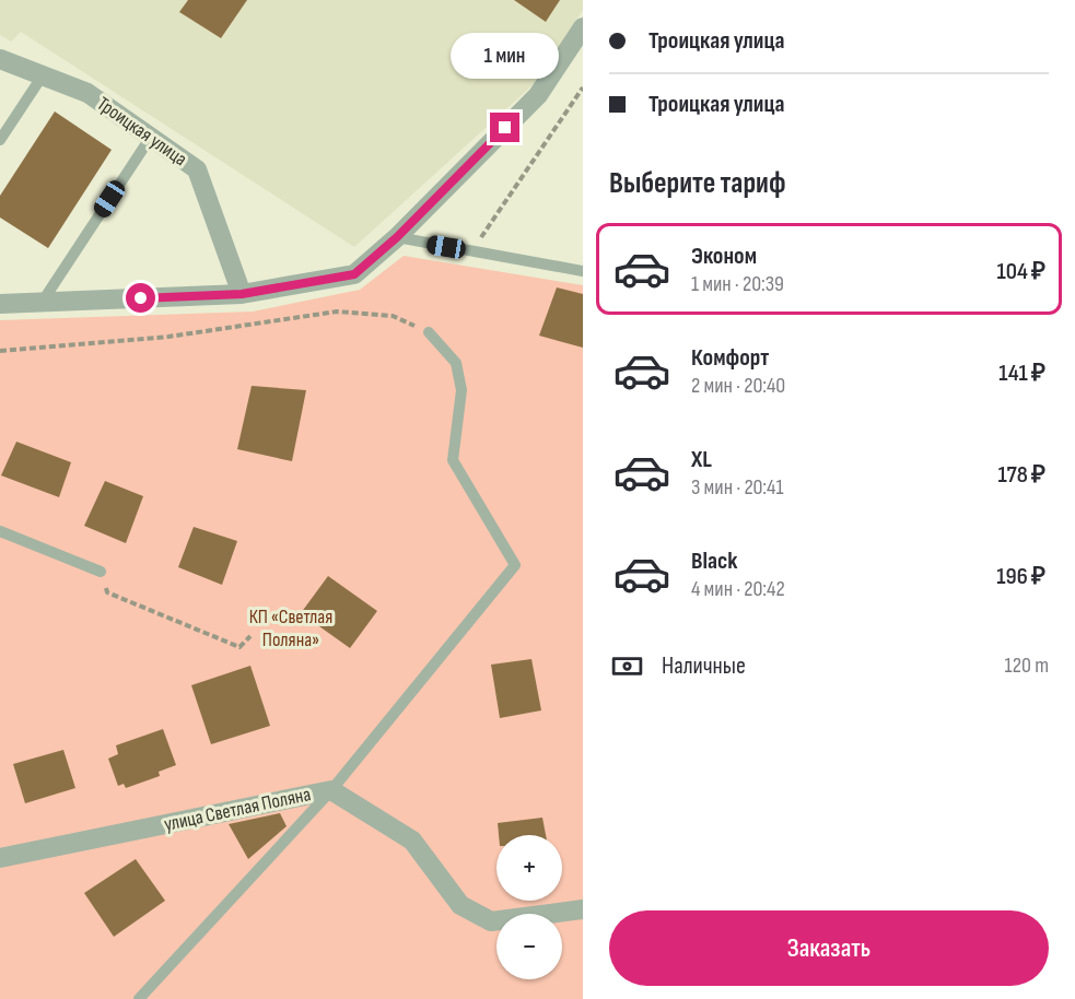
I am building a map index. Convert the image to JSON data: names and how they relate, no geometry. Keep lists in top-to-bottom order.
{
  "streets": {
    "street": ["Троицкая улица", "улица Светлая Поляна"]
  },
  "parks": ["КП «Светлая Поляна»"],
  "page": {
    "banner": ["Троицкая улица", "Троицкая улица"],
    "bubble": "1 мин",
    "heading": "Выберите тариф",
    "list": [
      {
        "name": "Эконом",
        "note": "1 мин · 20:39",
        "value": "104 ₽"
      },
      {
        "name": "Комфорт",
        "note": "2 мин · 20:40",
        "value": "141 ₽"
      },
      {
        "name": "XL",
        "note": "3 мин · 20:41",
        "value": "178 ₽"
      },
      {
        "name": "Black",
        "note": "4 мин · 20:42",
        "value": "196 ₽"
      }
    ],
    "pay": ["Наличные", "120 m"],
    "map_buttons": ["+", "−"],
    "buttons": "Заказать"
  }
}
